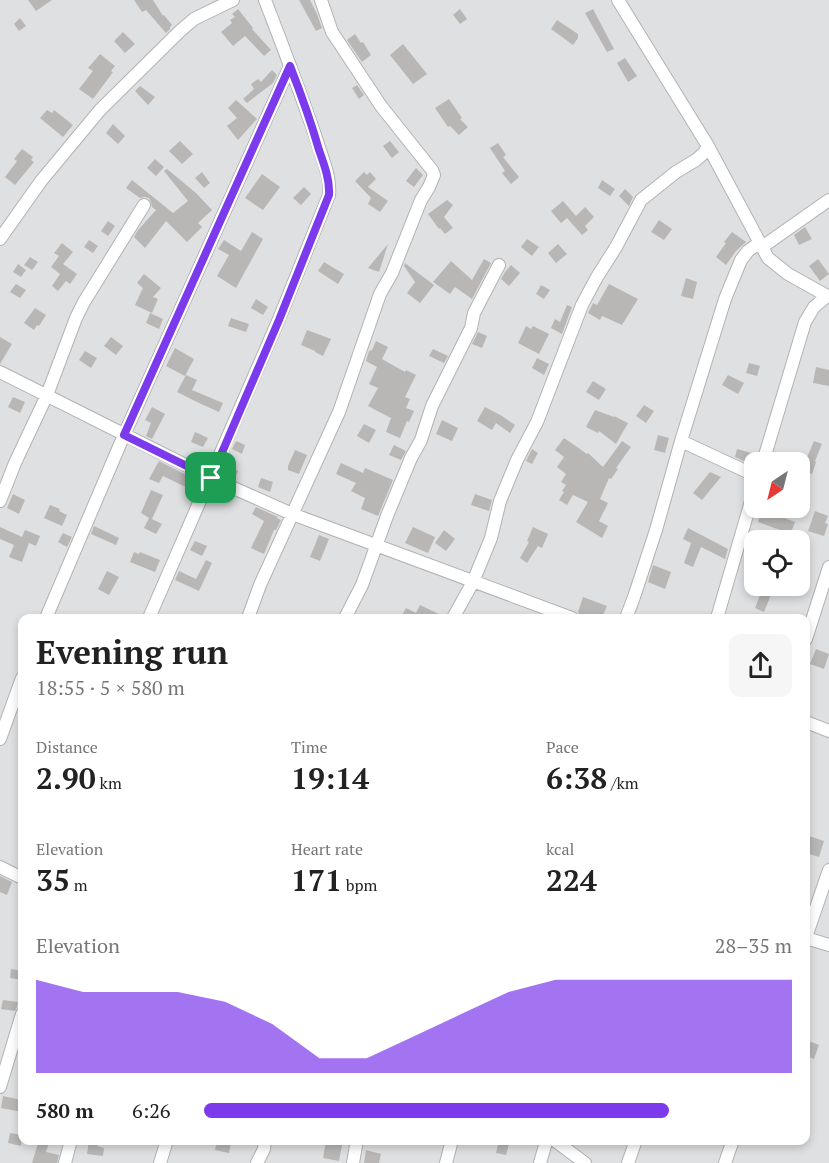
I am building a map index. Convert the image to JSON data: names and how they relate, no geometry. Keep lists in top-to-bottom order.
{
  "north": "bottom left",
  "page": {
    "heading": ["Evening run", "18:55 · 5 × 580 m"],
    "stats": [
      ["Distance", "2.90 km"],
      ["Time", "19:14"],
      ["Pace", "6:38 /km"],
      ["Elevation", "35 m"],
      ["Heart rate", "171 bpm"],
      ["kcal", "224"]
    ],
    "chart": ["Elevation", "28–35 m"],
    "list": [
      {
        "name": "580 m",
        "note": "6:26"
      }
    ]
  }
}
